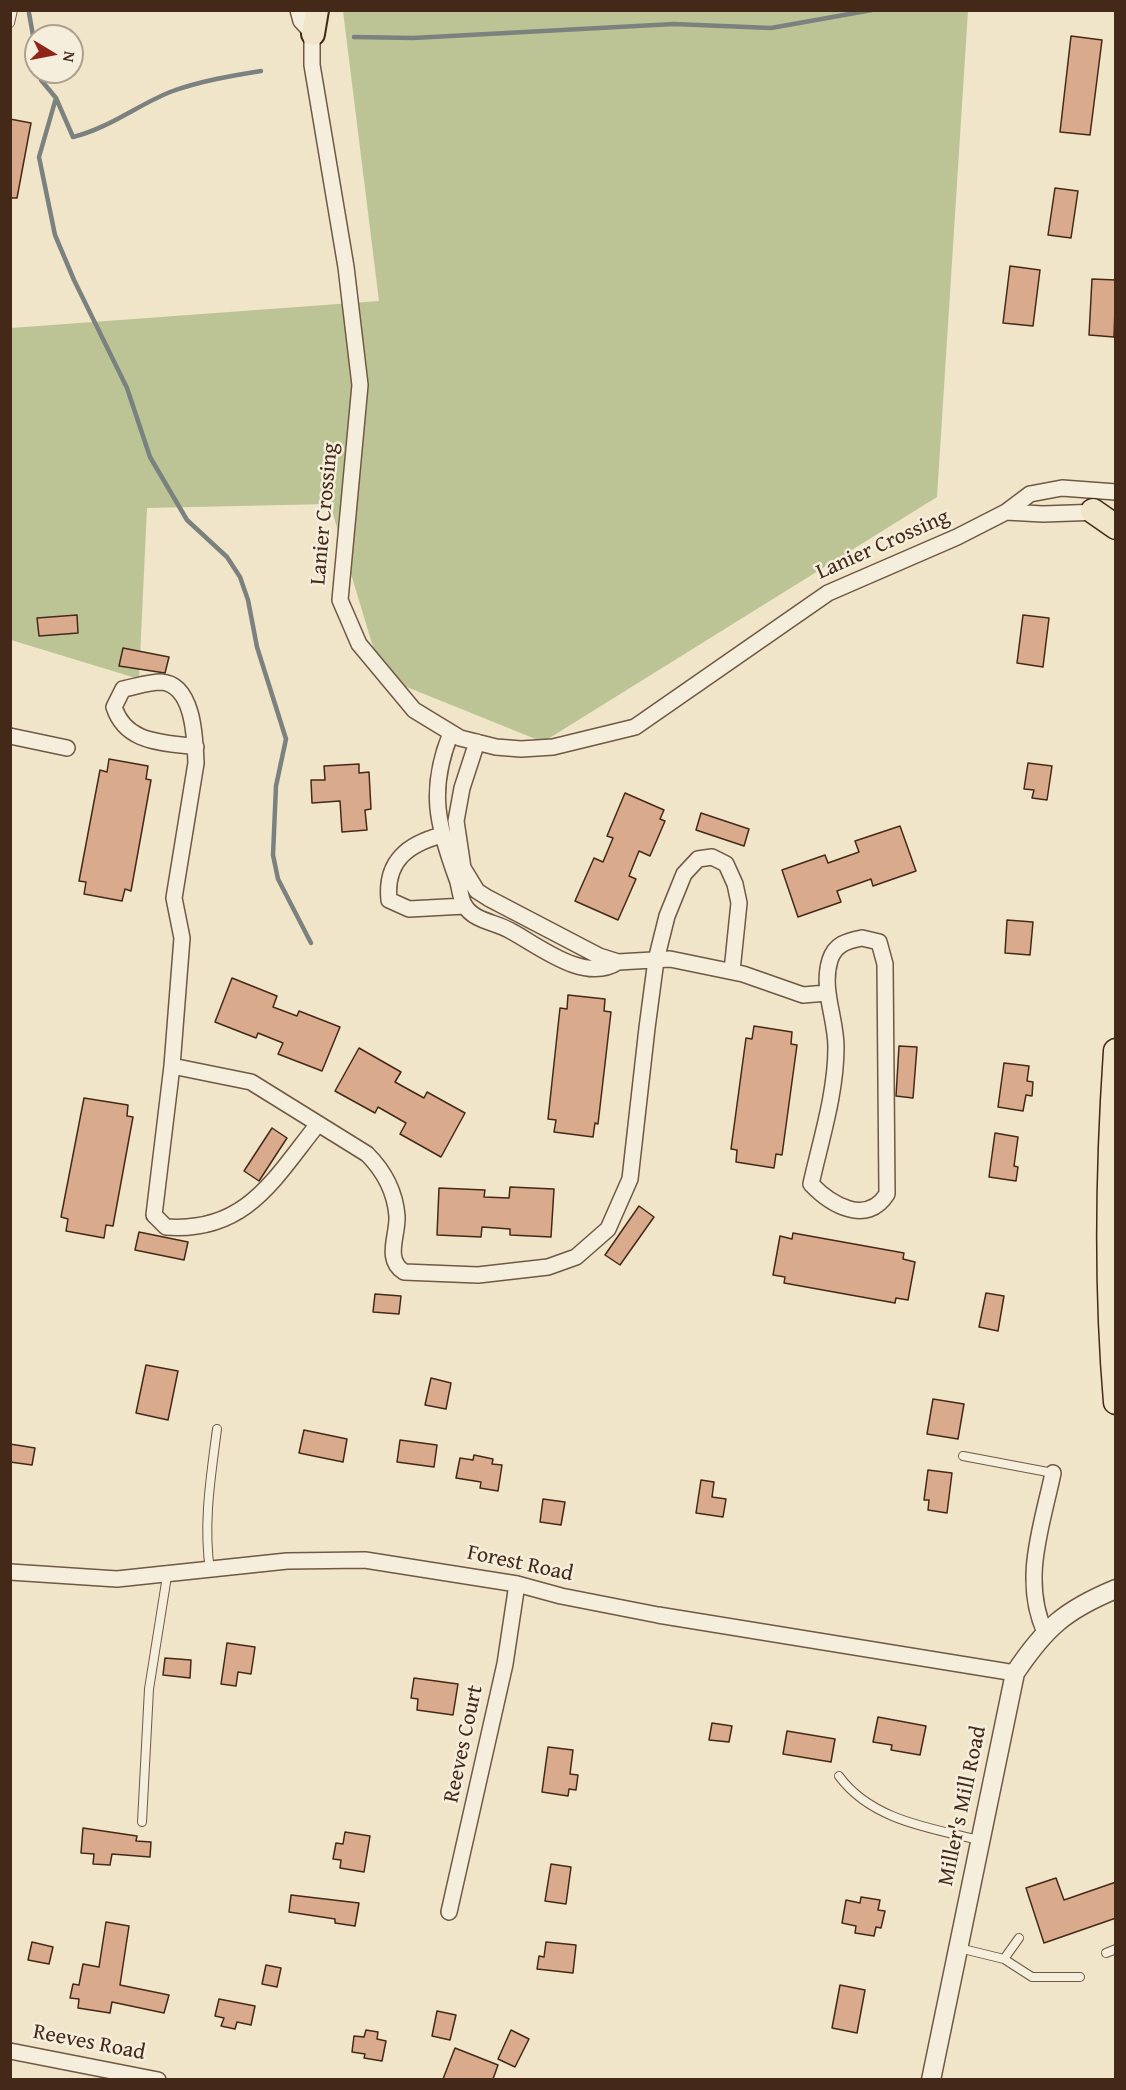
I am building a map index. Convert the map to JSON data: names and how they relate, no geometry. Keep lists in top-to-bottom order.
{
  "streets": {
    "street": [
      "Lanier Crossing",
      "Forest Road",
      "Reeves Court",
      "Miller's Mill Road",
      "Reeves Road"
    ]
  },
  "crossings": [
    ["Forest Road", "Reeves Court"],
    ["Forest Road", "Miller's Mill Road"]
  ],
  "north": "right"
}
